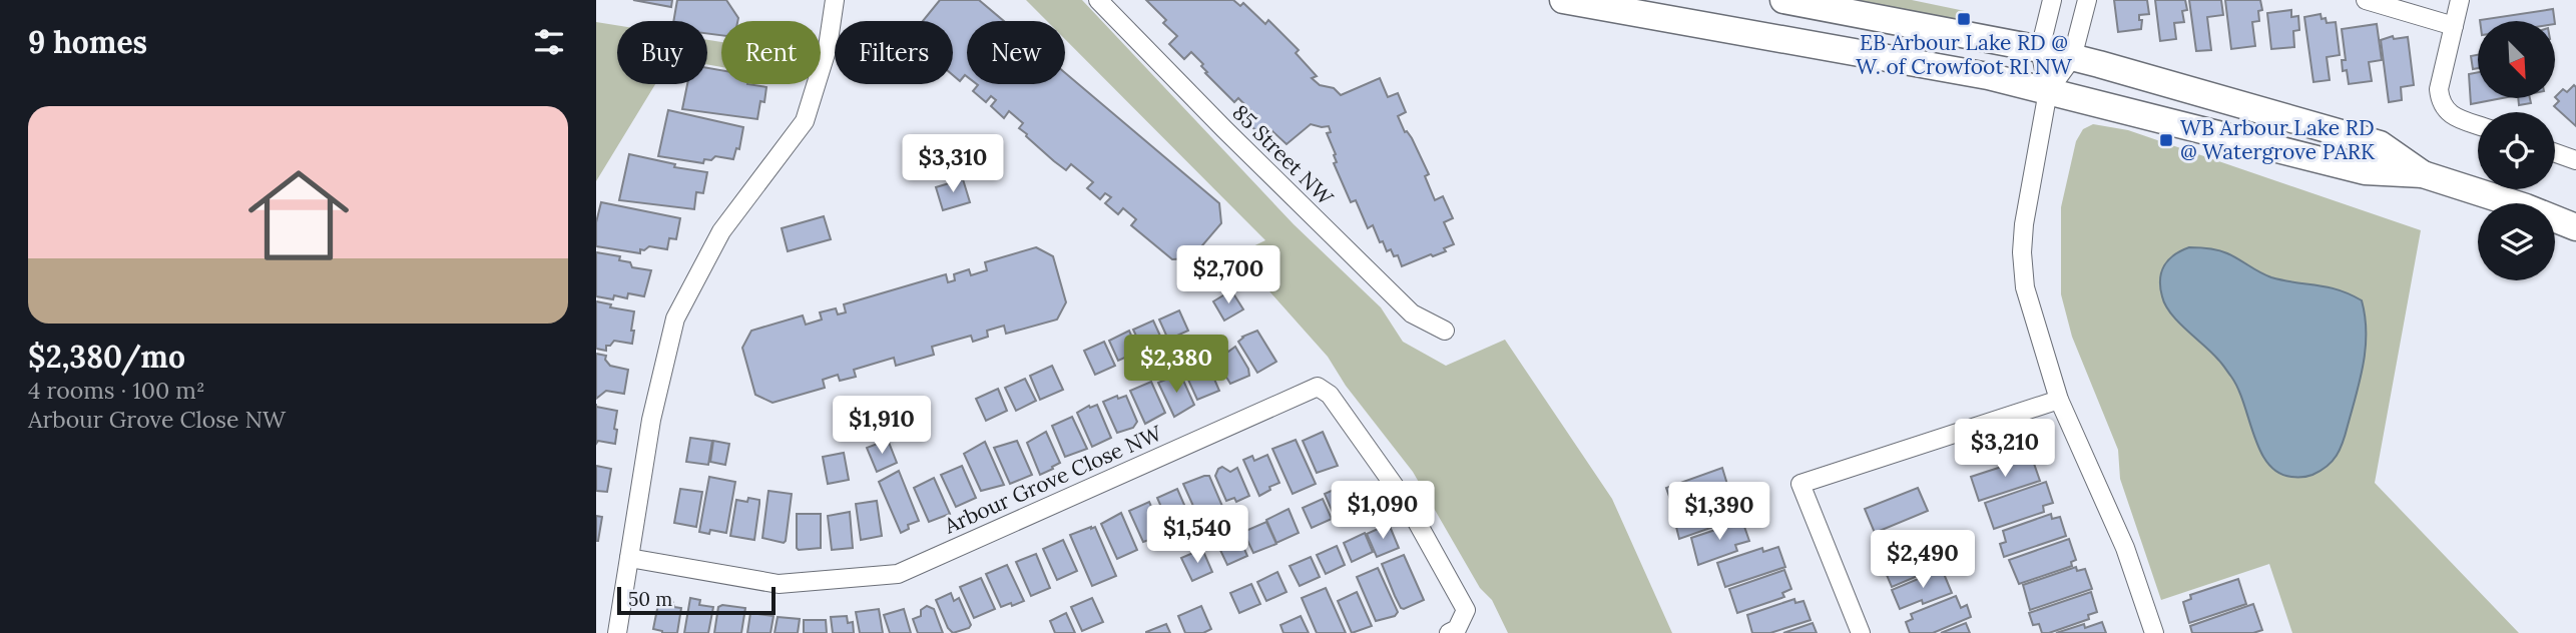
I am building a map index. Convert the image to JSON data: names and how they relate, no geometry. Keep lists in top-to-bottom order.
{
  "streets": {
    "street": ["85 Street NW", "Arbour Grove Close NW"]
  },
  "places": {
    "transit": ["EB Arbour Lake RD @ W. of Crowfoot RI NW", "WB Arbour Lake RD @ Watergrove PARK"]
  },
  "scale_bar": "50 m",
  "north": "bottom right",
  "page": {
    "heading": "9 homes",
    "chip": [
      "Buy",
      "Rent",
      "Filters",
      "New"
    ],
    "list": [
      {
        "name": "$2,380/mo",
        "note": "4 rooms · 100 m² · Arbour Grove Close NW"
      }
    ],
    "price": [
      "$3,310",
      "$2,700",
      "$2,380",
      "$1,910",
      "$3,210",
      "$1,090",
      "$1,390",
      "$1,540",
      "$2,490"
    ],
    "scale": "50 m"
  }
}
